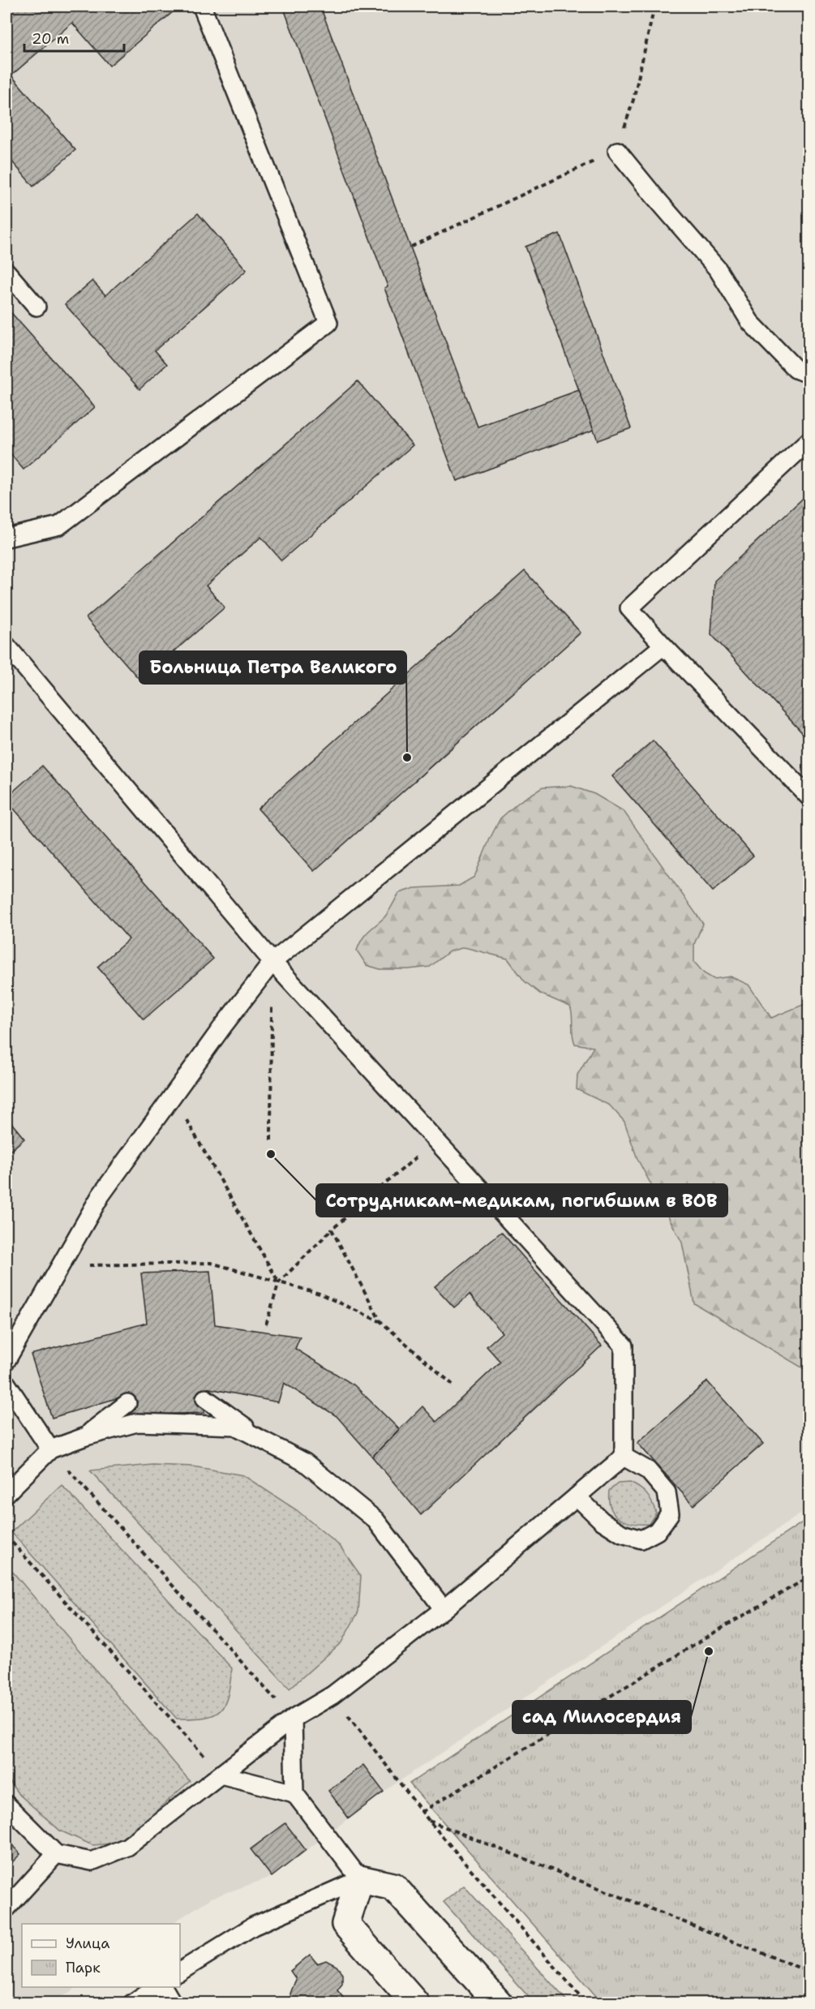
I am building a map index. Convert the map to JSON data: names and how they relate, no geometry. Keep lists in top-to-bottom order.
{
  "places": ["Больница Петра Великого", "Сотрудникам-медикам, погибшим в ВОВ", "сад Милосердия"],
  "legend": ["Улица", "Парк"],
  "scale_bar": "20 m"
}
